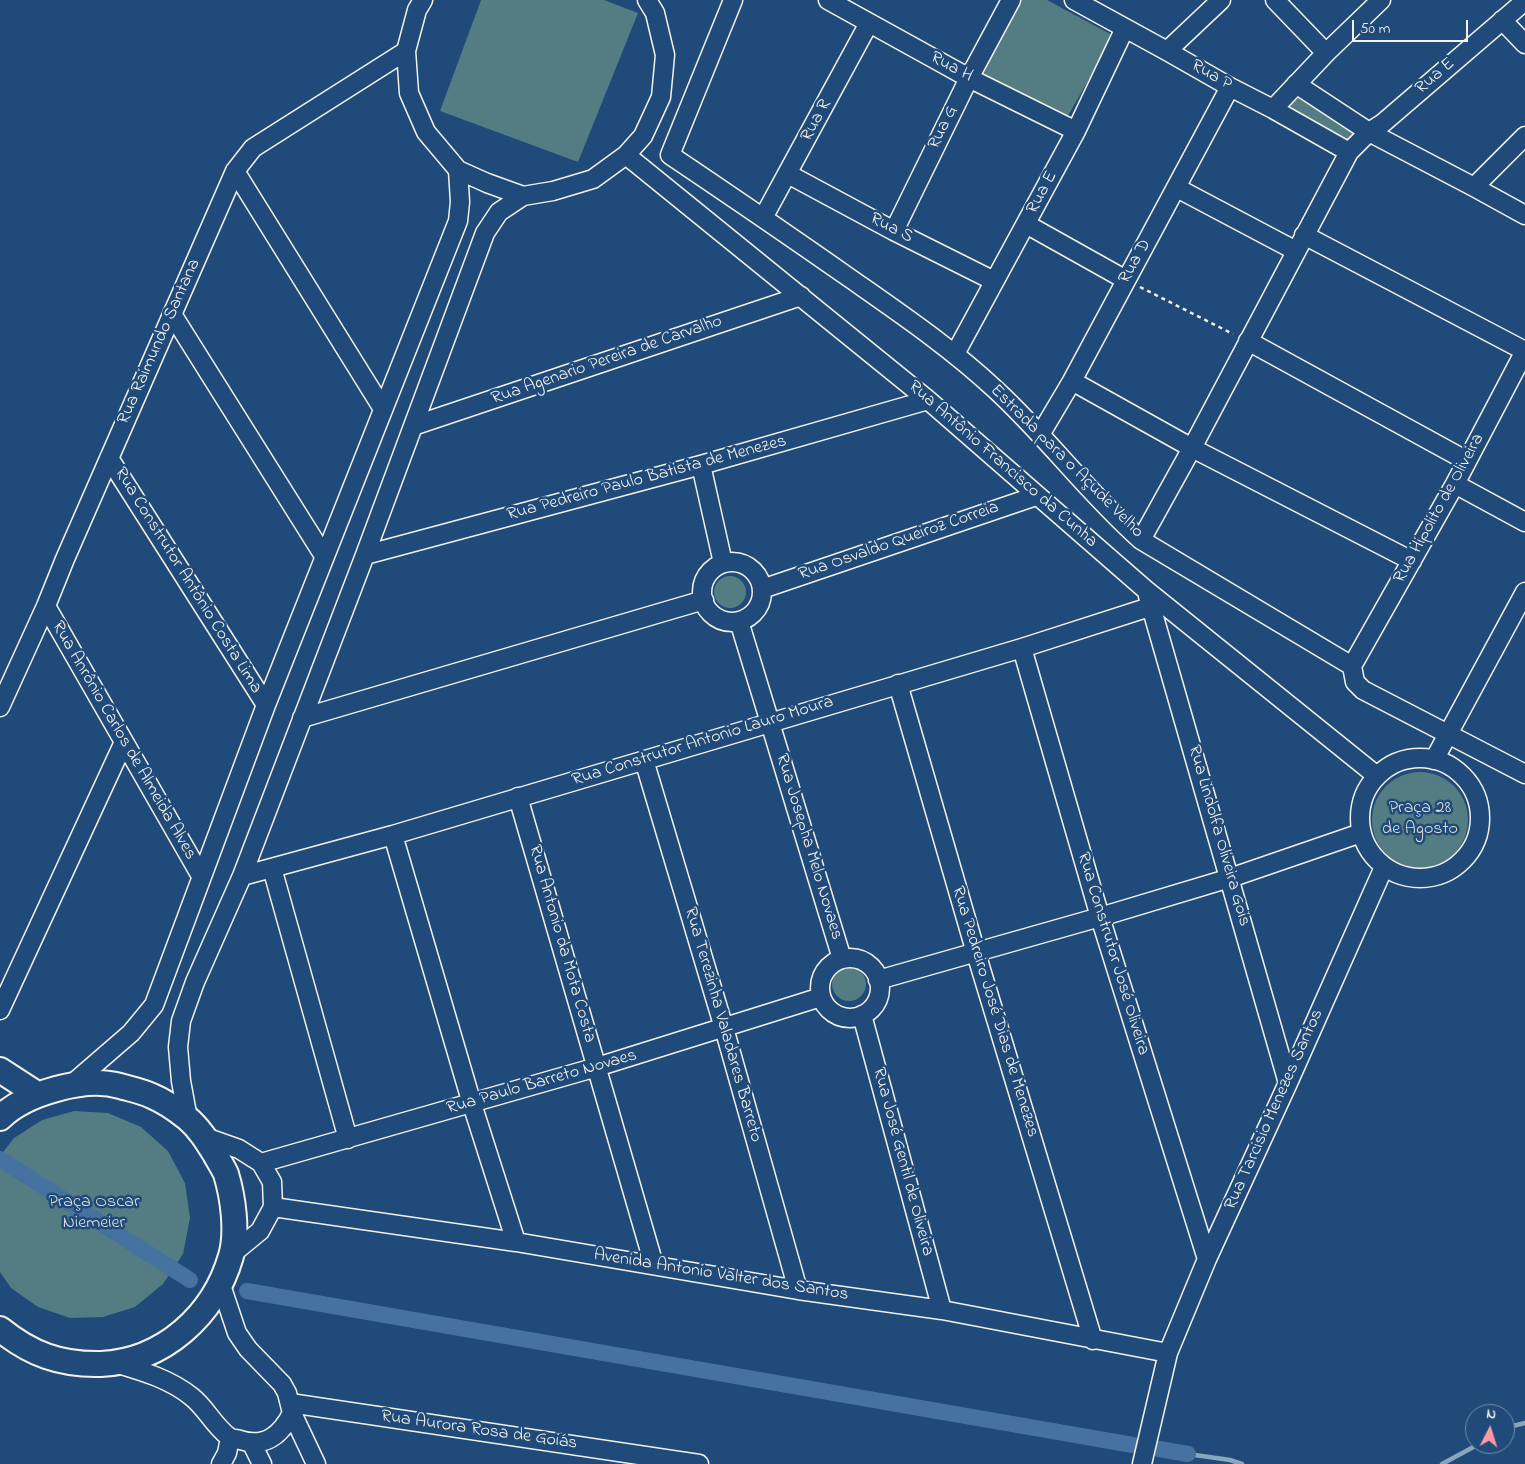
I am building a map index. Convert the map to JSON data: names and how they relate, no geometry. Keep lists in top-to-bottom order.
{
  "streets": {
    "street": [
      "Rua H",
      "Rua P",
      "Rua E",
      "Rua R",
      "Rua G",
      "Rua S",
      "Rua D",
      "Rua Raimundo Santana",
      "Rua Agenario Pereira de Carvalho",
      "Estrada para o Açude Velho",
      "Rua Antônio Francisco da Cunha",
      "Rua Pedreiro Paulo Batista de Menezes",
      "Rua Hipolito de Oliveira",
      "Rua Osvaldo Queiroz Correia",
      "Rua Construtor Antônio Costa Lima",
      "Rua Anrônio Carlos de Almeida Alves",
      "Rua Construtor Antonio Lauro Moura",
      "Rua Lindolfa Oliveira Gois",
      "Rua Josepha Melo Novaes",
      "Rua Antonio da Mota Costa",
      "Rua Construtor José Oliveira",
      "Rua Pedreiro José Dias de Menezes",
      "Rua Terezinha Valadares Barreto",
      "Rua Paulo Barreto Novaes",
      "Rua Tarcisio Menezes Santos",
      "Rua José Gentil de Oliveira",
      "Avenida Antonio Valter dos Santos",
      "Rua Aurora Rosa de Goiás"
    ]
  },
  "crossings": [
    ["Rua H", "Rua E"],
    ["Rua H", "Rua R"],
    ["Rua H", "Rua G"],
    ["Rua P", "Rua E"],
    ["Rua P", "Rua D"],
    ["Rua E", "Rua S"],
    ["Rua E", "Estrada para o Açude Velho"],
    ["Rua R", "Rua S"],
    ["Rua R", "Estrada para o Açude Velho"],
    ["Rua G", "Rua S"],
    ["Rua D", "Estrada para o Açude Velho"],
    ["Rua Raimundo Santana", "Rua Construtor Antônio Costa Lima"],
    ["Rua Raimundo Santana", "Rua Anrônio Carlos de Almeida Alves"],
    ["Rua Agenario Pereira de Carvalho", "Rua Antônio Francisco da Cunha"],
    ["Estrada para o Açude Velho", "Rua Hipolito de Oliveira"],
    ["Rua Antônio Francisco da Cunha", "Rua Pedreiro Paulo Batista de Menezes"],
    ["Rua Antônio Francisco da Cunha", "Rua Osvaldo Queiroz Correia"],
    ["Rua Antônio Francisco da Cunha", "Rua Construtor Antonio Lauro Moura"],
    ["Rua Antônio Francisco da Cunha", "Rua Lindolfa Oliveira Gois"],
    ["Rua Antônio Francisco da Cunha", "Rua Tarcisio Menezes Santos"],
    ["Rua Osvaldo Queiroz Correia", "Rua Josepha Melo Novaes"],
    ["Rua Construtor Antonio Lauro Moura", "Rua Lindolfa Oliveira Gois"],
    ["Rua Construtor Antonio Lauro Moura", "Rua Josepha Melo Novaes"],
    ["Rua Construtor Antonio Lauro Moura", "Rua Antonio da Mota Costa"],
    ["Rua Construtor Antonio Lauro Moura", "Rua Construtor José Oliveira"],
    ["Rua Construtor Antonio Lauro Moura", "Rua Pedreiro José Dias de Menezes"],
    ["Rua Construtor Antonio Lauro Moura", "Rua Terezinha Valadares Barreto"],
    ["Rua Lindolfa Oliveira Gois", "Rua Tarcisio Menezes Santos"],
    ["Rua Josepha Melo Novaes", "Rua Paulo Barreto Novaes"],
    ["Rua Josepha Melo Novaes", "Rua José Gentil de Oliveira"],
    ["Rua Antonio da Mota Costa", "Rua Paulo Barreto Novaes"],
    ["Rua Antonio da Mota Costa", "Avenida Antonio Valter dos Santos"],
    ["Rua Construtor José Oliveira", "Rua Tarcisio Menezes Santos"],
    ["Rua Pedreiro José Dias de Menezes", "Avenida Antonio Valter dos Santos"],
    ["Rua Terezinha Valadares Barreto", "Rua Paulo Barreto Novaes"],
    ["Rua Terezinha Valadares Barreto", "Avenida Antonio Valter dos Santos"],
    ["Rua Paulo Barreto Novaes", "Rua José Gentil de Oliveira"],
    ["Rua Tarcisio Menezes Santos", "Avenida Antonio Valter dos Santos"],
    ["Rua José Gentil de Oliveira", "Avenida Antonio Valter dos Santos"]
  ],
  "parks": ["Praça 28 de Agosto", "Praça Oscar Niemeier"],
  "scale_bar": "50 m",
  "north": "top"
}
